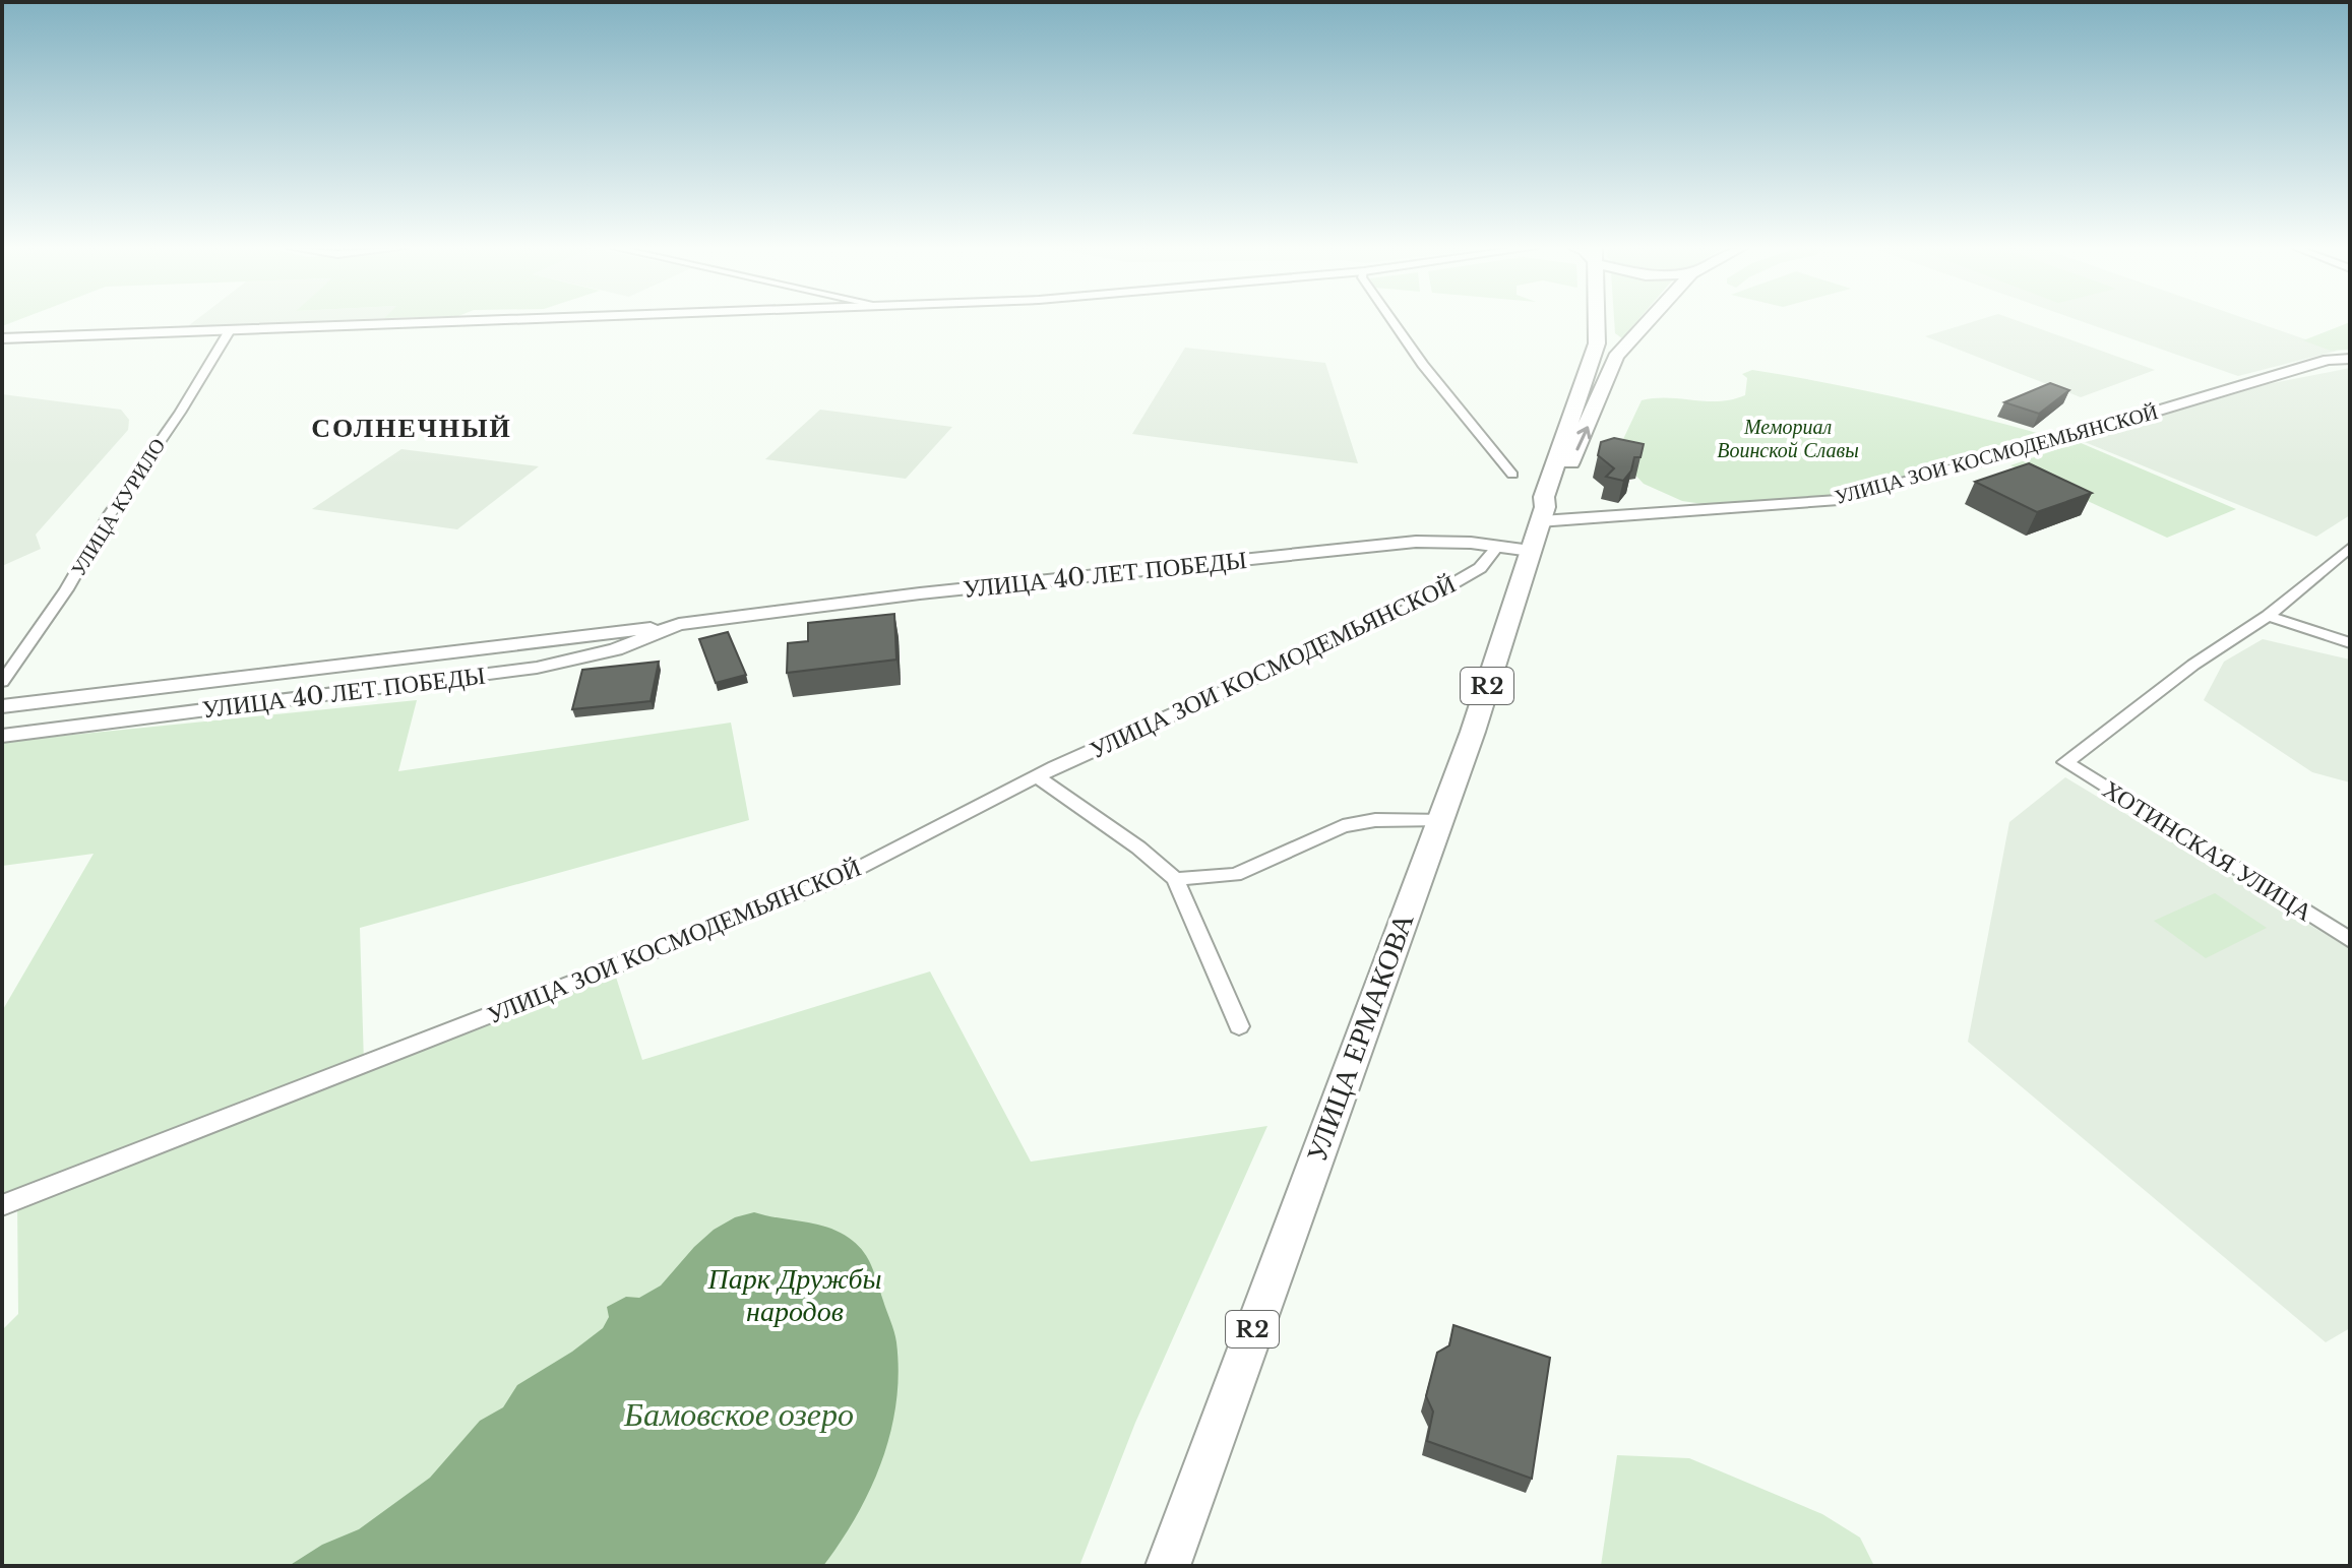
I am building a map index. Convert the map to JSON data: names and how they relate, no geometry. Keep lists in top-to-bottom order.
{
  "streets": {
    "main road": ["R2", "УЛИЦА ЕРМАКОВА"],
    "street": [
      "УЛИЦА ЗОИ КОСМОДЕМЬЯНСКОЙ",
      "УЛИЦА КУРИЛО",
      "УЛИЦА 40 ЛЕТ ПОБЕДЫ",
      "ХОТИНСКАЯ УЛИЦА"
    ]
  },
  "crossings": [
    ["УЛИЦА ЗОИ КОСМОДЕМЬЯНСКОЙ", "УЛИЦА 40 ЛЕТ ПОБЕДЫ"],
    ["УЛИЦА ЗОИ КОСМОДЕМЬЯНСКОЙ", "УЛИЦА ЕРМАКОВА"],
    ["УЛИЦА 40 ЛЕТ ПОБЕДЫ", "УЛИЦА ЕРМАКОВА"]
  ],
  "districts": ["СОЛНЕЧНЫЙ"],
  "water": ["Бамовское озеро"],
  "parks": ["Мемориал Воинской Славы", "Парк Дружбы народов"]
}
